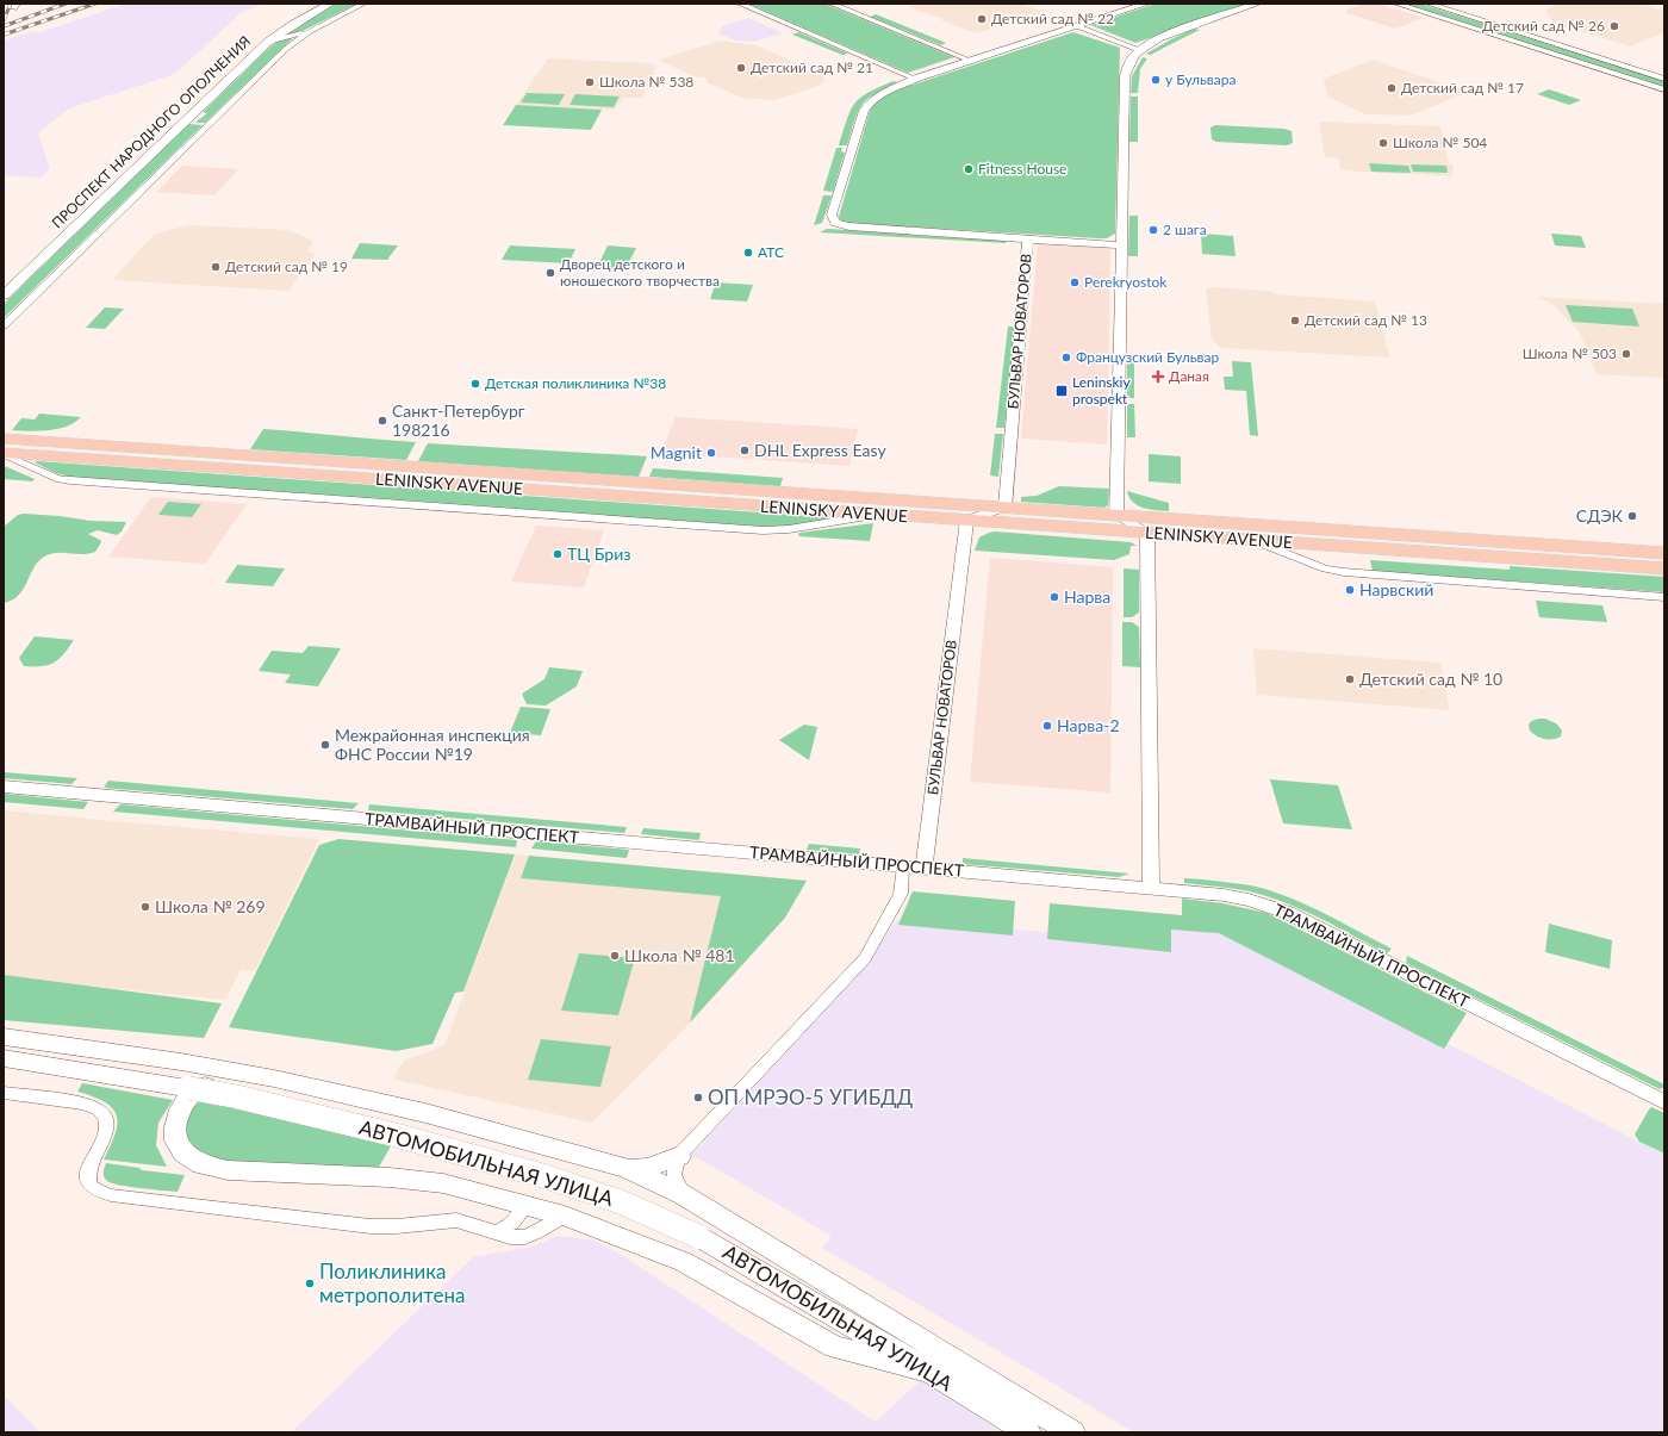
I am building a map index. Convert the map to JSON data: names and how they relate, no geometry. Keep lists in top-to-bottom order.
{
  "streets": {
    "main road": ["ПРОСПЕКТ НАРОДНОГО ОПОЛЧЕНИЯ", "LENINSKY AVENUE", "АВТОМОБИЛЬНАЯ УЛИЦА"],
    "street": ["БУЛЬВАР НОВАТОРОВ", "ТРАМВАЙНЫЙ ПРОСПЕКТ"]
  },
  "crossings": [
    ["БУЛЬВАР НОВАТОРОВ", "LENINSKY AVENUE"],
    ["БУЛЬВАР НОВАТОРОВ", "ТРАМВАЙНЫЙ ПРОСПЕКТ"]
  ],
  "places": {
    "other": [
      "Детский сад № 22",
      "Детский сад № 26",
      "Детский сад № 21",
      "у Бульвара",
      "Школа № 538",
      "Детский сад № 17",
      "Школа № 504",
      "Fitness House",
      "2 шага",
      "АТС",
      "Детский сад № 19",
      "Дворец детского и юношеского творчества",
      "Perekryostok",
      "Детский сад № 13",
      "Школа № 503",
      "Французский Бульвар",
      "Детская поликлиника №38",
      "Санкт-Петербург 198216",
      "DHL Express Easy",
      "Magnit",
      "СДЭК",
      "ТЦ Бриз",
      "Нарвский",
      "Нарва",
      "Детский сад № 10",
      "Нарва-2",
      "Межрайонная инспекция ФНС России №19",
      "Школа № 269",
      "Школа № 481",
      "ОП МРЭО-5 УГИБДД",
      "Поликлиника метрополитена"
    ],
    "health": ["Даная"],
    "transit": ["Leninskiy prospekt"]
  }
}
